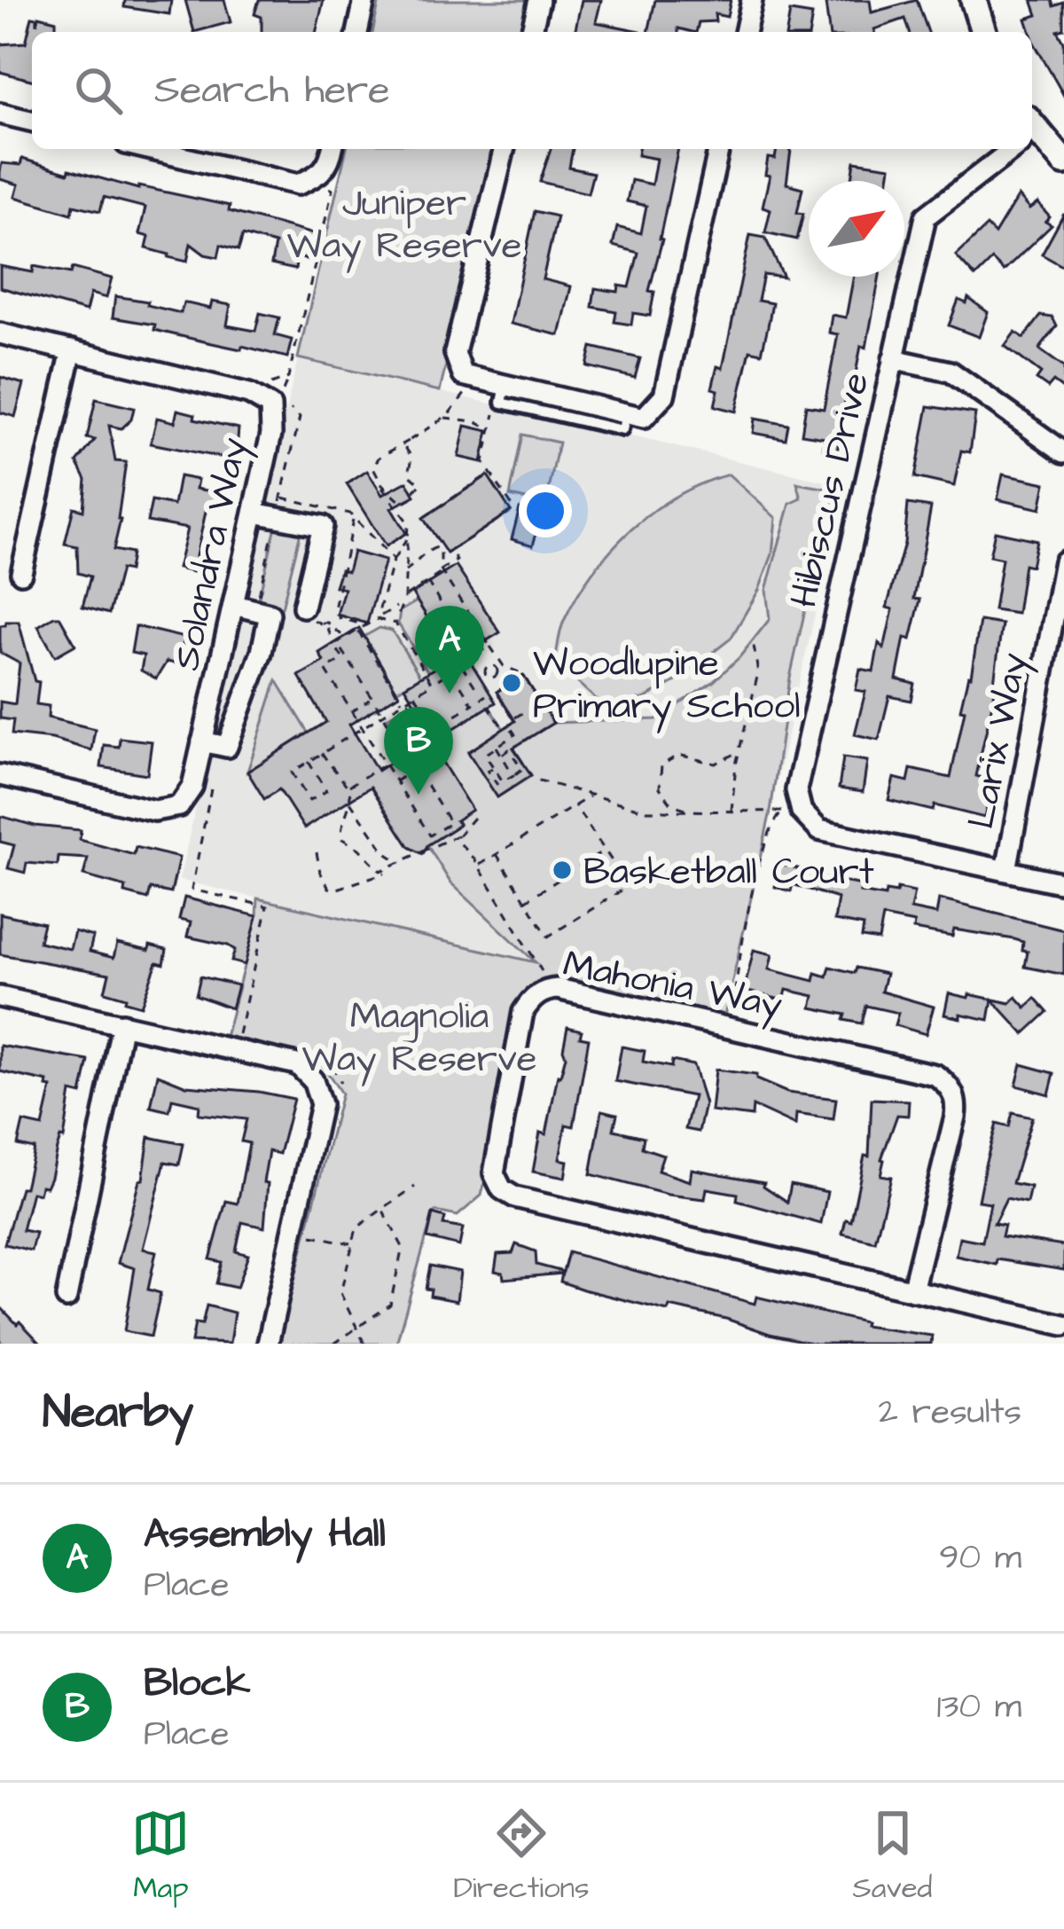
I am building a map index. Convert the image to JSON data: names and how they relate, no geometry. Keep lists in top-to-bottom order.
{
  "streets": {
    "street": [
      "Hibiscus Drive",
      "Solandra Way",
      "Larix Way",
      "Mahonia Way"
    ]
  },
  "crossings": [
    ["Hibiscus Drive", "Larix Way"]
  ],
  "parks": ["Juniper Way Reserve", "Magnolia Way Reserve"],
  "places": ["Woodlupine Primary School", "Basketball Court"],
  "north": "top right",
  "page": {
    "search": "Search here",
    "pins": ["A", "B"],
    "heading": ["Nearby", "2 results"],
    "list": [
      {
        "mark": "A",
        "name": "Assembly Hall",
        "note": "Place",
        "value": "90 m"
      },
      {
        "mark": "B",
        "name": "Block",
        "note": "Place",
        "value": "130 m"
      }
    ],
    "nav": ["Map", "Directions", "Saved"]
  }
}
